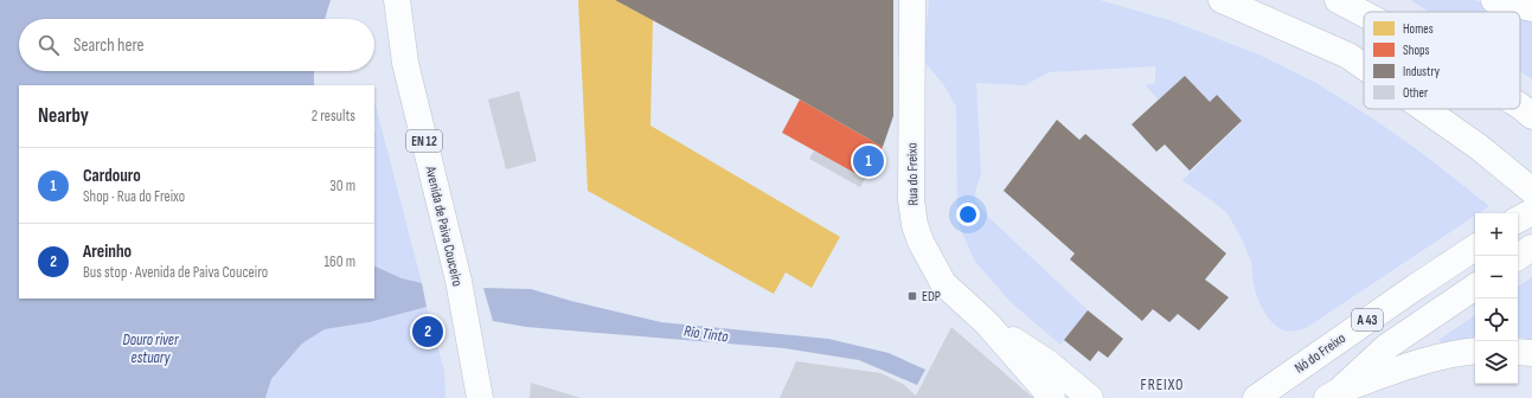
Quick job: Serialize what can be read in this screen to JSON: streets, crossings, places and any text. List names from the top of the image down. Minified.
{"streets":{"main road":["EN 12","Rua do Freixo","Avenida de Paiva Couceiro","A 43","Nó do Freixo"]},"districts":["FREIXO"],"water":["Rio Tinto","Douro river estuary"],"places":{"transit":["EDP"]},"legend":["Homes","Shops","Industry","Other"],"page":{"search":"Search here","heading":["Nearby","2 results"],"pins":["1","2"],"list":[{"mark":"1","name":"Cardouro","note":"Shop · Rua do Freixo","value":"30 m"},{"mark":"2","name":"Areinho","note":"Bus stop · Avenida de Paiva Couceiro","value":"160 m"}],"map_buttons":["+","−"]}}
